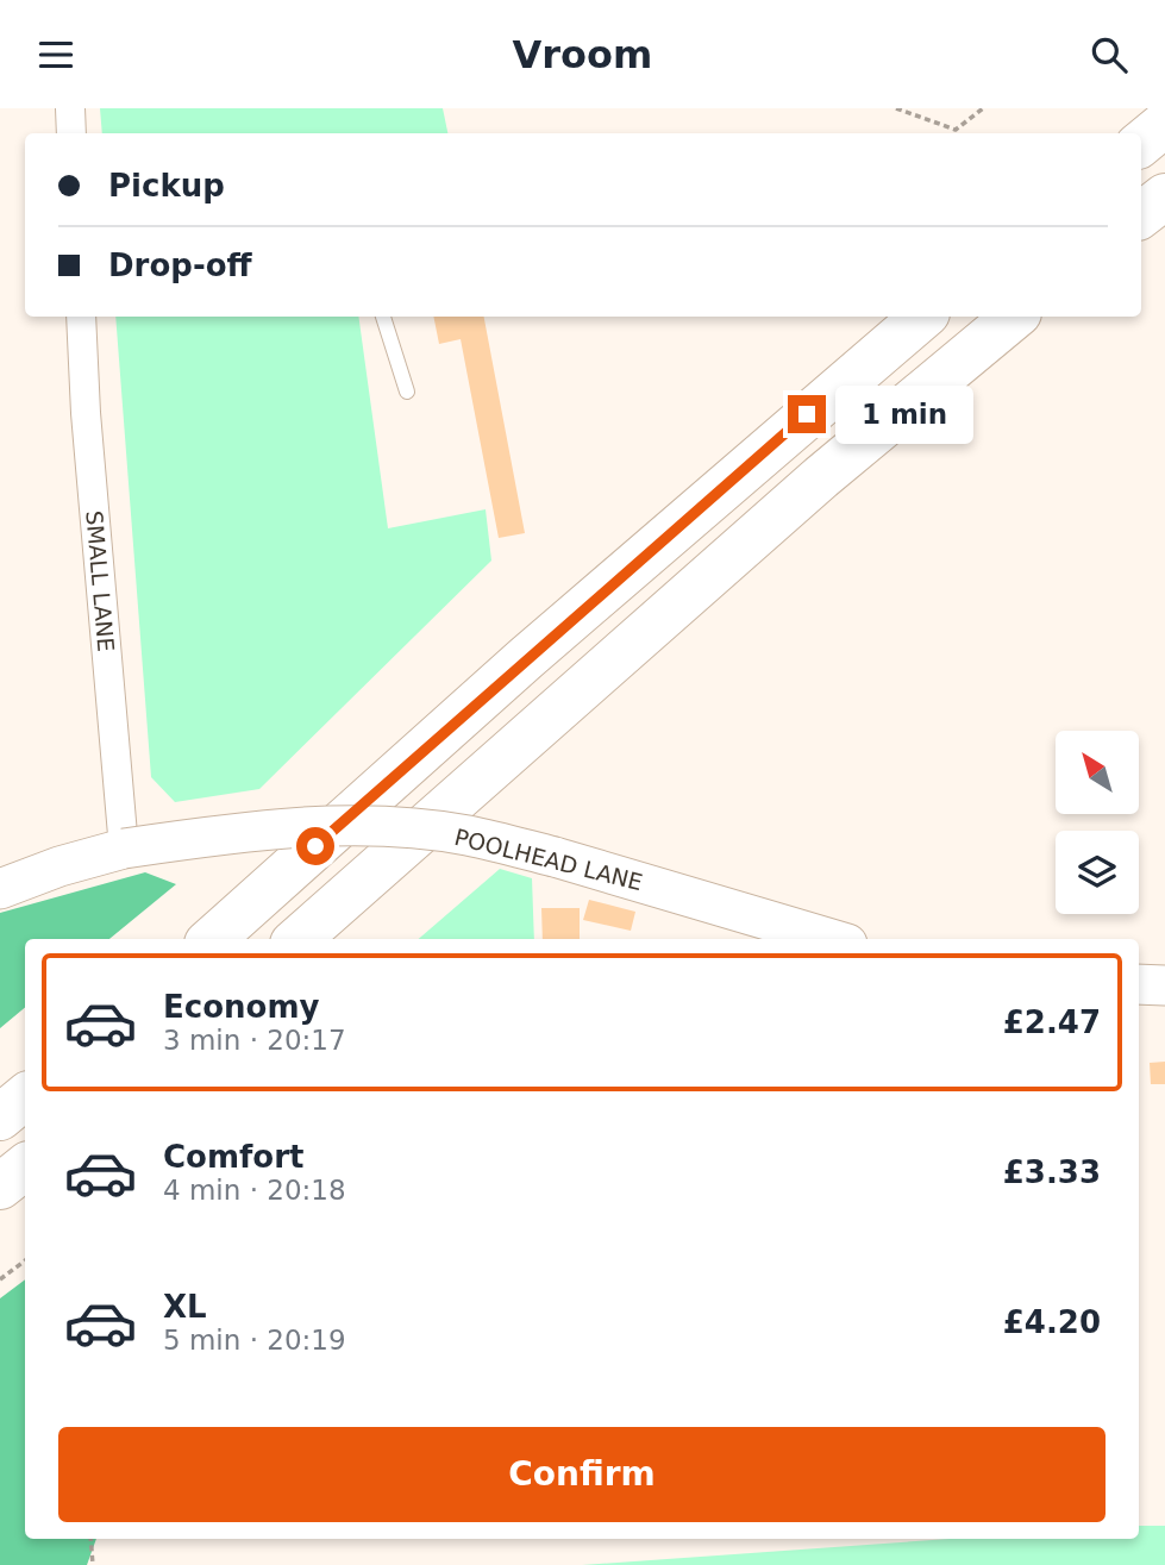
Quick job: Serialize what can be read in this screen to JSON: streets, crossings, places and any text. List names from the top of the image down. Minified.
{"streets":{"street":["SMALL LANE","POOLHEAD LANE"]},"crossings":[["SMALL LANE","POOLHEAD LANE"]],"north":"top left","page":{"header":"Vroom","banner":["Pickup","Drop-off"],"bubble":"1 min","list":[{"name":"Economy","note":"3 min · 20:17","value":"£2.47"},{"name":"Comfort","note":"4 min · 20:18","value":"£3.33"},{"name":"XL","note":"5 min · 20:19","value":"£4.20"}],"buttons":"Confirm"}}
